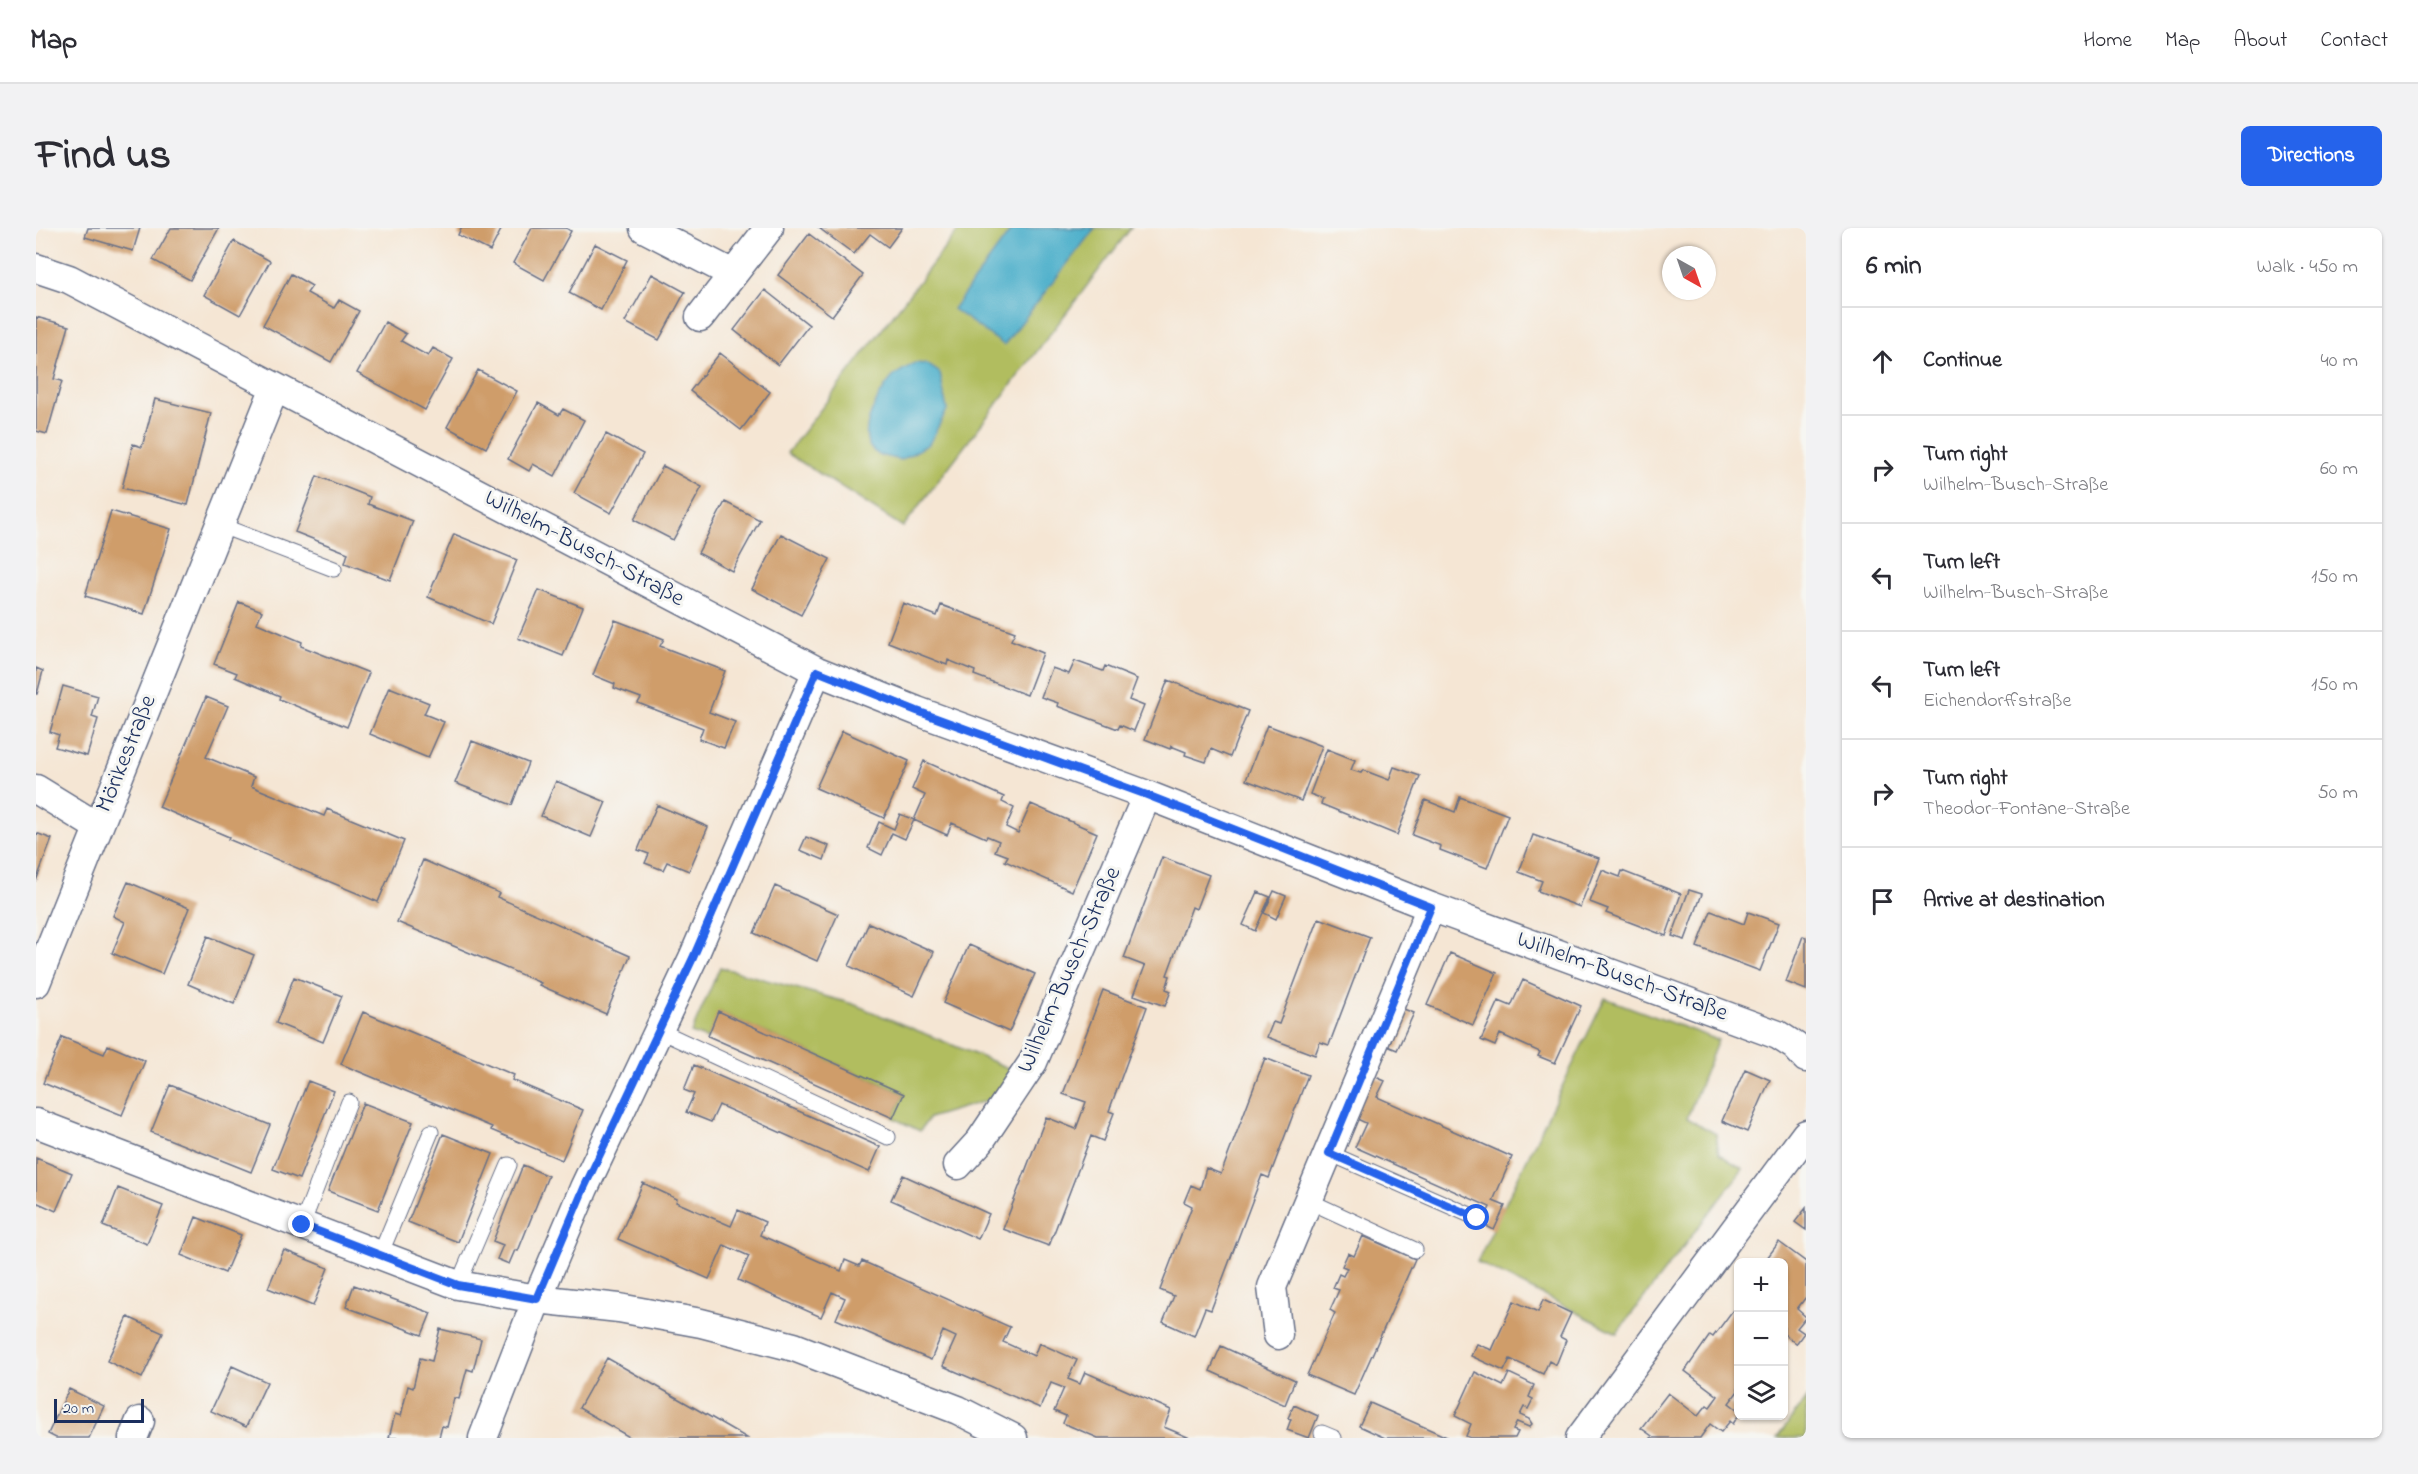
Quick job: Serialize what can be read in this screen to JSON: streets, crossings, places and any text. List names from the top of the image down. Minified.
{"streets":{"street":["Wilhelm-Busch-Straße","Mörikestraße"]},"crossings":[["Wilhelm-Busch-Straße","Mörikestraße"]],"scale_bar":"20 m","north":"bottom right","page":{"header":"Map","nav":["Home","Map","About","Contact"],"title":"Find us","buttons":"Directions","heading":["6 min","Walk · 450 m"],"list":[["Continue","40 m"],["Turn right","Wilhelm-Busch-Straße","60 m"],["Turn left","Wilhelm-Busch-Straße","150 m"],["Turn left","Eichendorffstraße","150 m"],["Turn right","Theodor-Fontane-Straße","50 m"],"Arrive at destination"],"map_buttons":["+","−"],"scale":"20 m"}}
